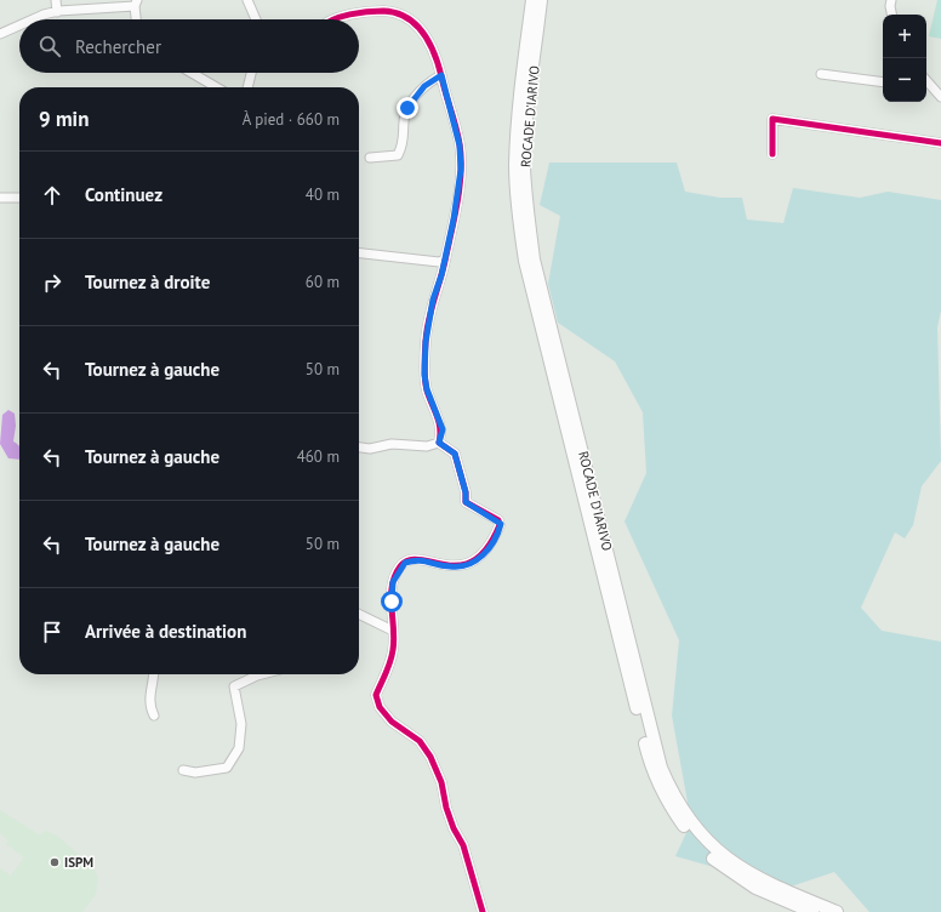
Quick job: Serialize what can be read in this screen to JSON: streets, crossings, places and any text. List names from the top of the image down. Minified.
{"streets":{"main road":["ROCADE D'IARIVO"]},"places":["ISPM"],"page":{"map_buttons":["+","−"],"search":"Rechercher","heading":["9 min","À pied · 660 m"],"list":[["Continuez","40 m"],["Tournez à droite","60 m"],["Tournez à gauche","50 m"],["Tournez à gauche","460 m"],["Tournez à gauche","50 m"],"Arrivée à destination"]}}
